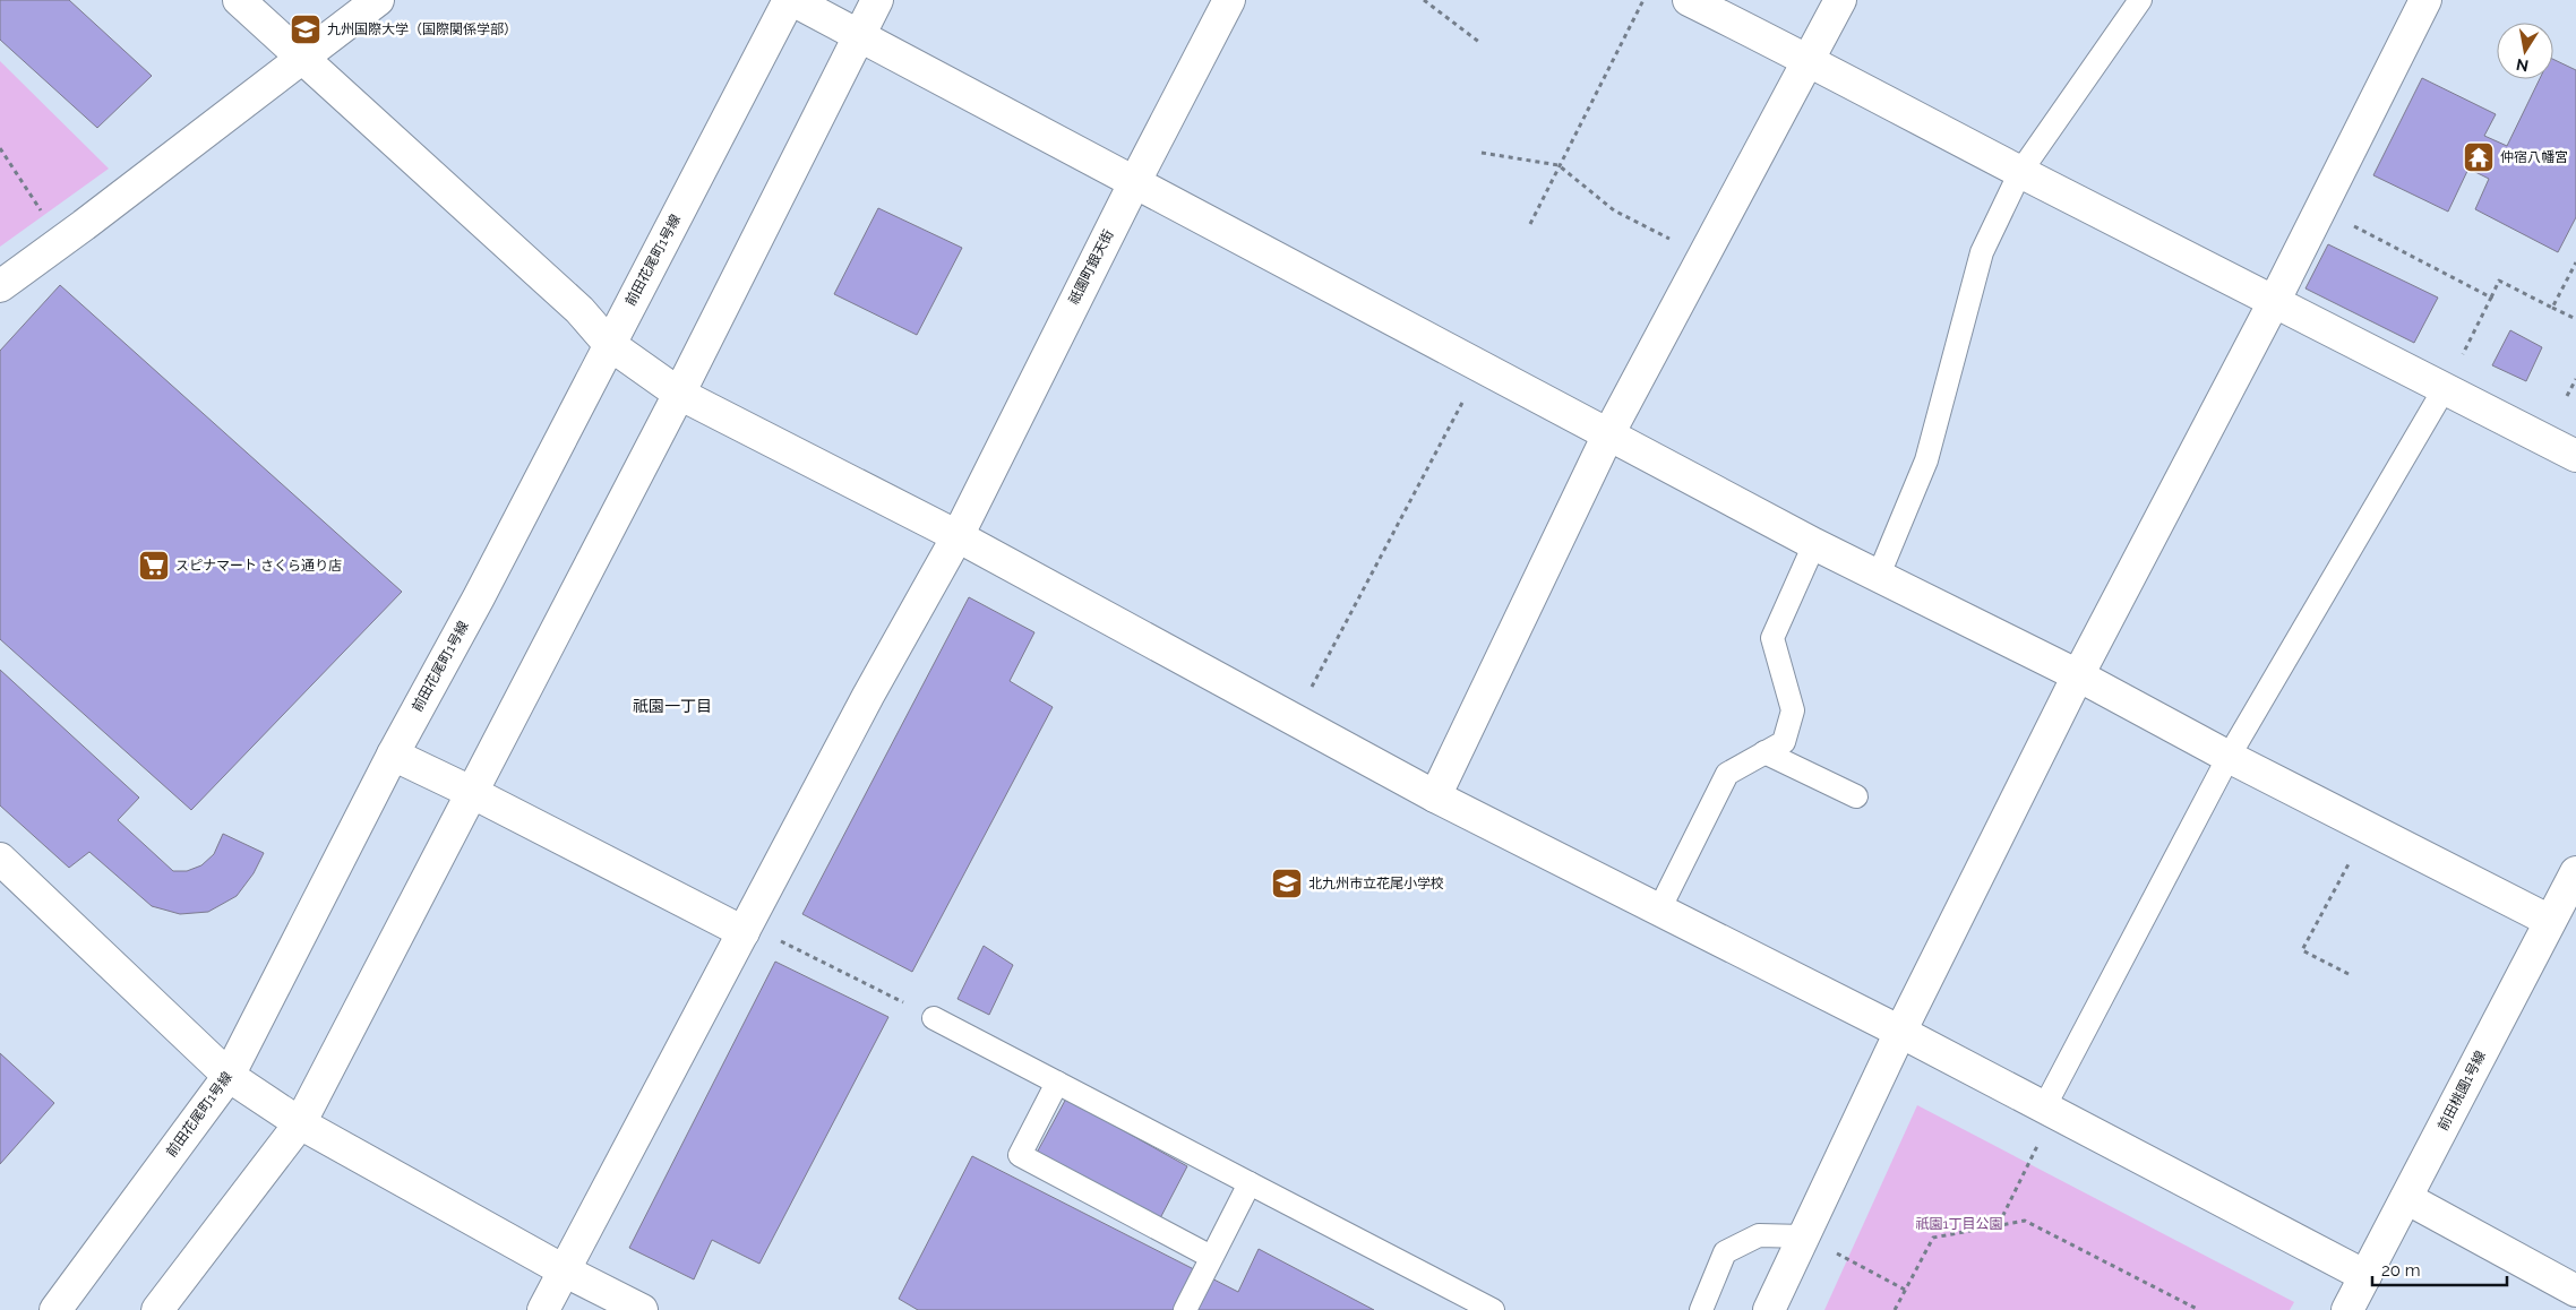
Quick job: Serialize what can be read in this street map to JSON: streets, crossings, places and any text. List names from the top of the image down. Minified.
{"streets":{"street":["前田花尾町1号線","祇園町銀天街","前田桃園1号線"]},"districts":["祇園一丁目"],"parks":["祇園1丁目公園"],"places":{"school or university":["九州国際大学（国際関係学部）","北九州市立花尾小学校"],"temple":["仲宿八幡宮"],"supermarket":["スピナマート さくら通り店"]},"scale_bar":"20 m","north":"bottom"}
